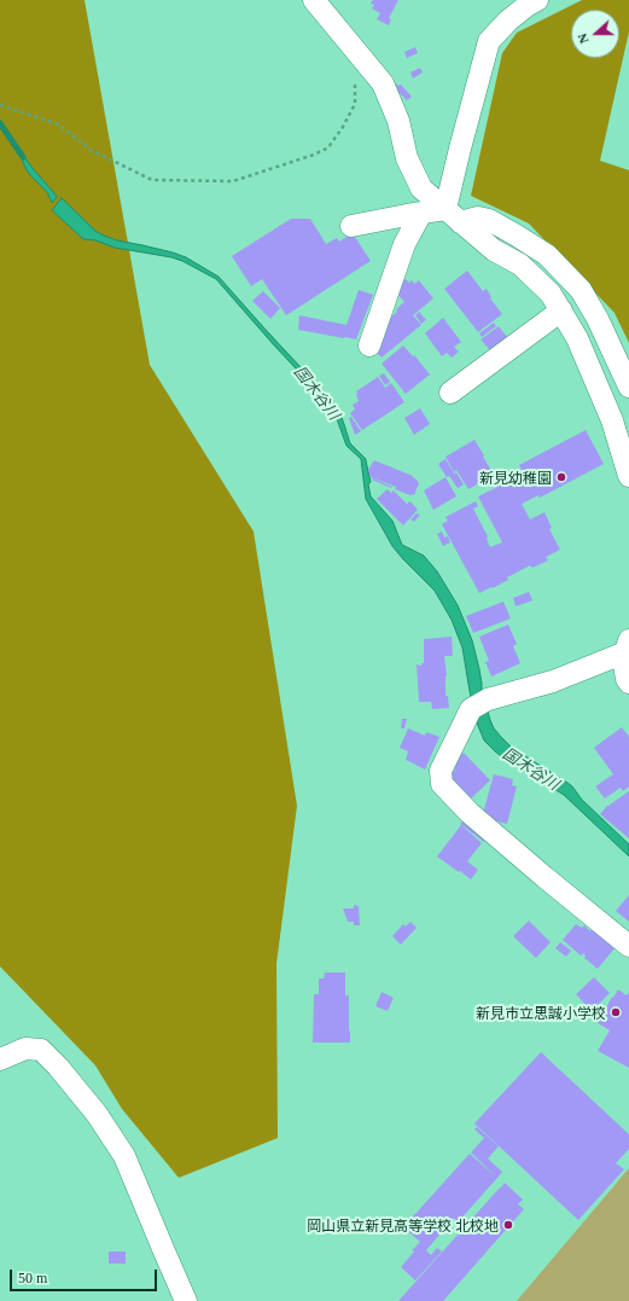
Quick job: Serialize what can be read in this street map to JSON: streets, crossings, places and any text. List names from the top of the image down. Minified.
{"water":["国木谷川"],"places":["新見幼稚園","新見市立思誠小学校","岡山県立新見高等学校 北校地"],"scale_bar":"50 m","north":"left"}
